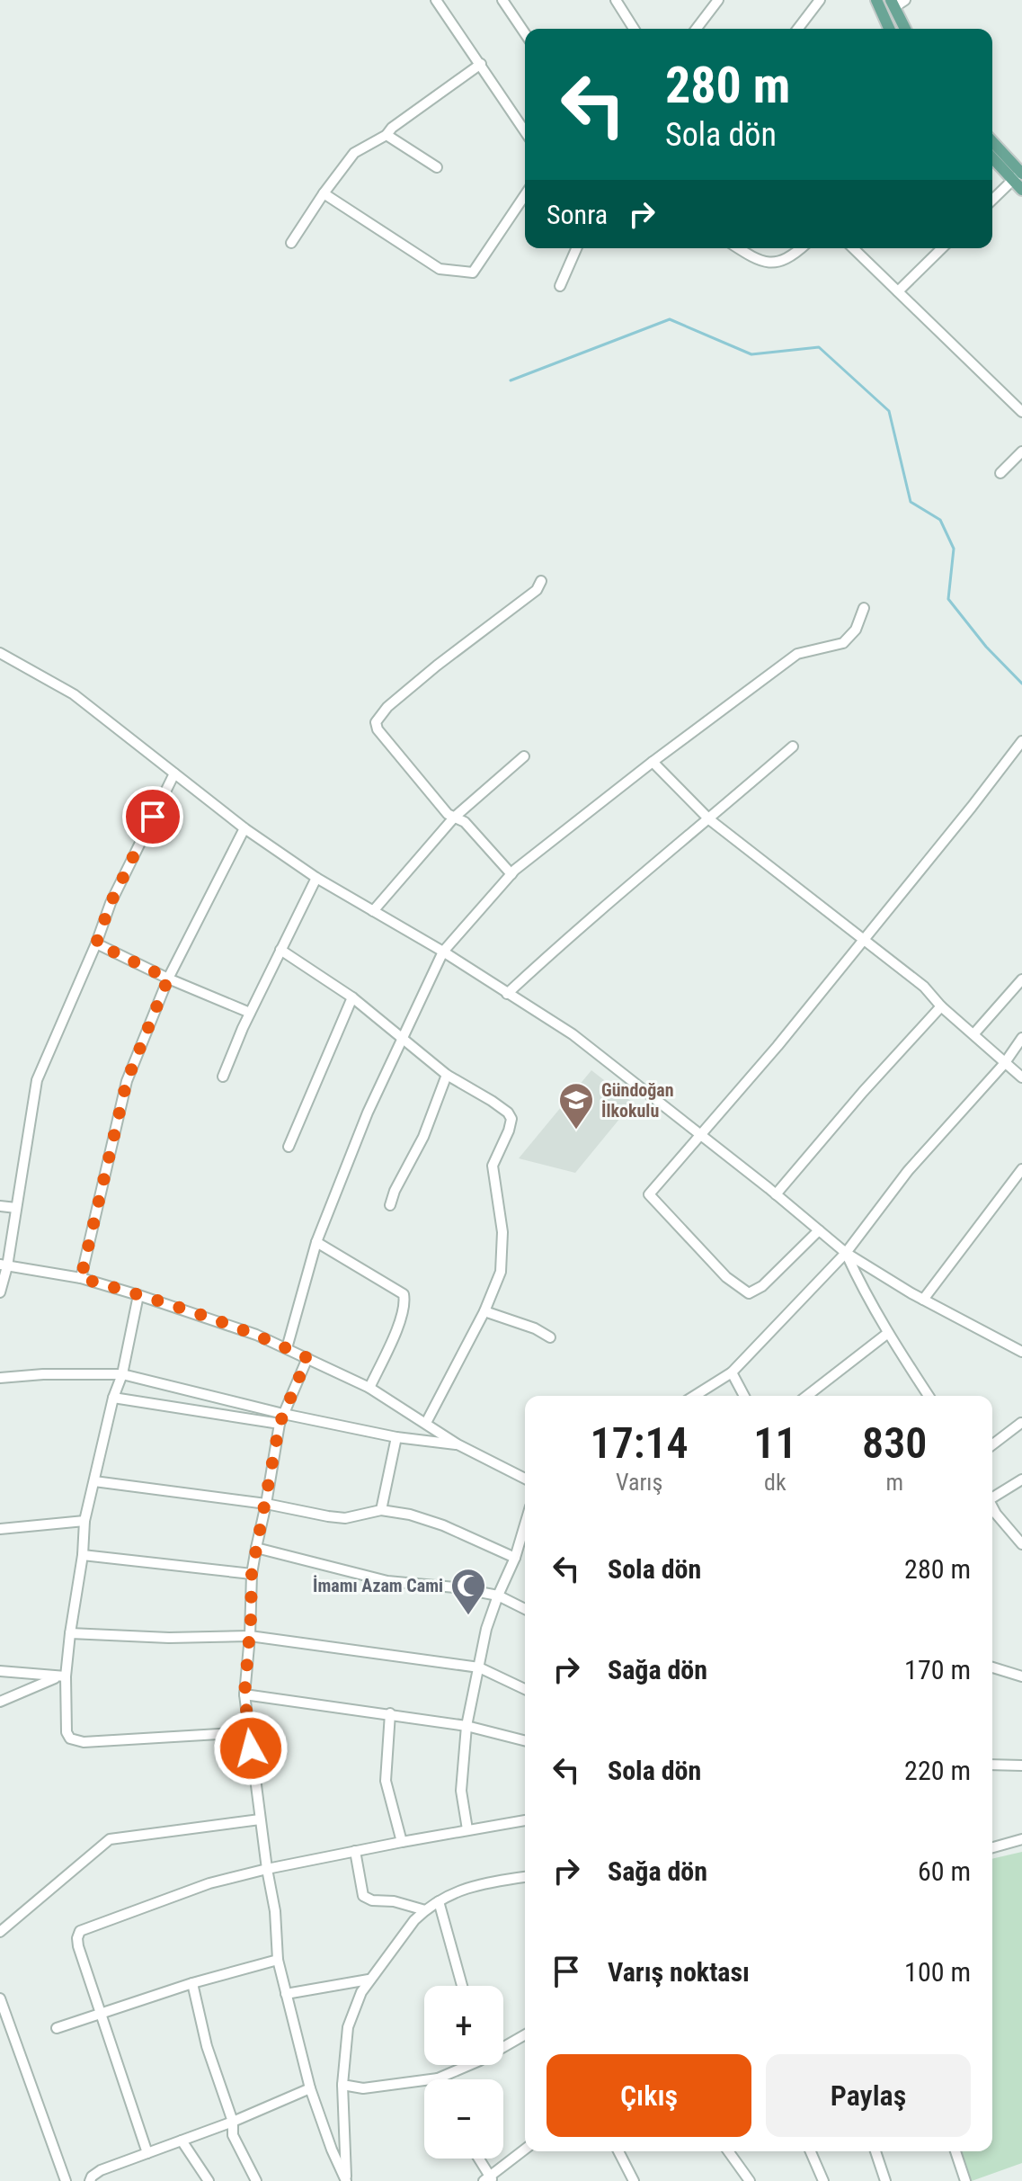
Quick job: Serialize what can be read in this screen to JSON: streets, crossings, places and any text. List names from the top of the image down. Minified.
{"places":{"school or university":["Gündoğan İlkokulu"],"mosque":["İmamı Azam Cami"]},"page":{"turn":["280 m","Sola dön"],"then":"Sonra","eta":["17:14","Varış","11","dk","830","m"],"list":[{"name":"Sola dön","value":"280 m"},{"name":"Sağa dön","value":"170 m"},{"name":"Sola dön","value":"220 m"},{"name":"Sağa dön","value":"60 m"},{"name":"Varış noktası","value":"100 m"}],"map_buttons":["+","−"],"buttons":["Çıkış","Paylaş"]}}
